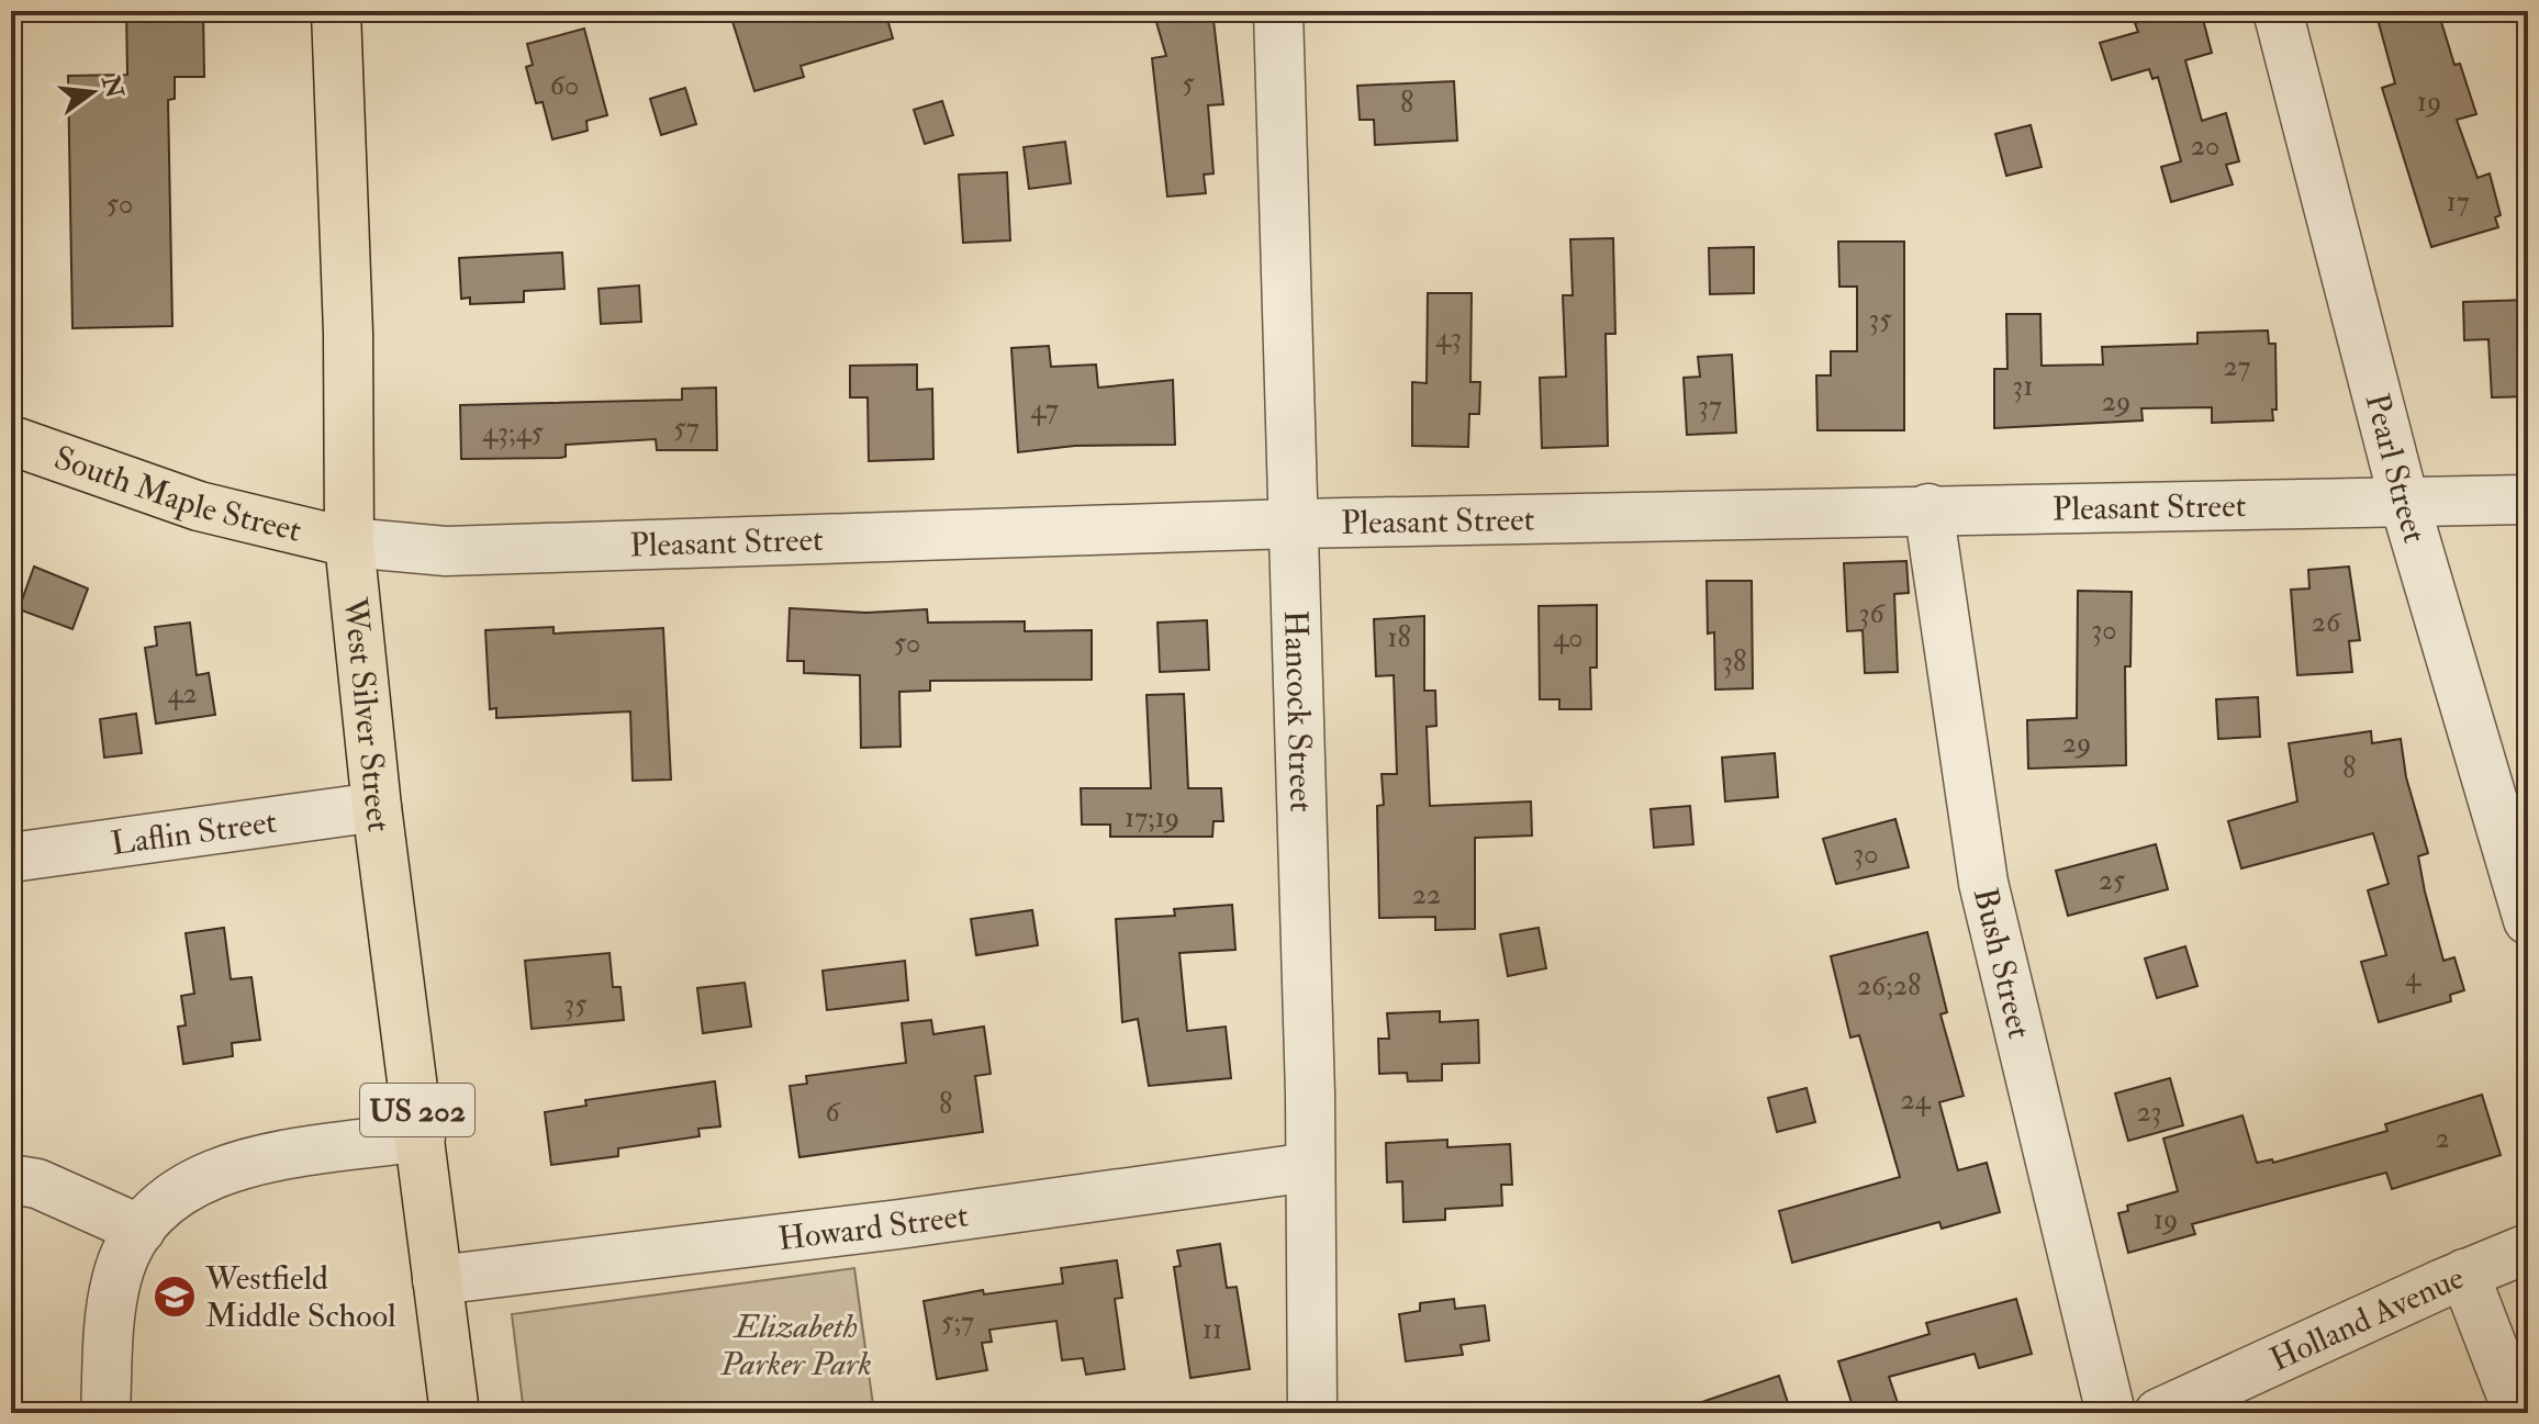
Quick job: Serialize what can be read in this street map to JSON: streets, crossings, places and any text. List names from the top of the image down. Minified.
{"streets":{"main road":["South Maple Street","West Silver Street","US 202"],"street":["Pearl Street","Pleasant Street","Hancock Street","Laflin Street","Bush Street","Howard Street","Holland Avenue"]},"crossings":[["Pearl Street","Pleasant Street"],["South Maple Street","Pleasant Street"],["South Maple Street","West Silver Street"],["Pleasant Street","Hancock Street"],["Pleasant Street","West Silver Street"],["Pleasant Street","Bush Street"],["Hancock Street","Howard Street"],["West Silver Street","Laflin Street"],["West Silver Street","Howard Street"]],"parks":["Elizabeth Parker Park"],"places":{"school or university":["Westfield Middle School"]},"house_numbers":["5","60","19","8","20","17","50","35","43","27","31","29","37","47","57","43;45","36","26","30","18","40","50","38","42","29","8","17;19","30","25","22","4","26;28","35","24","8","6","23","2","19","5;7","11"],"north":"right"}
